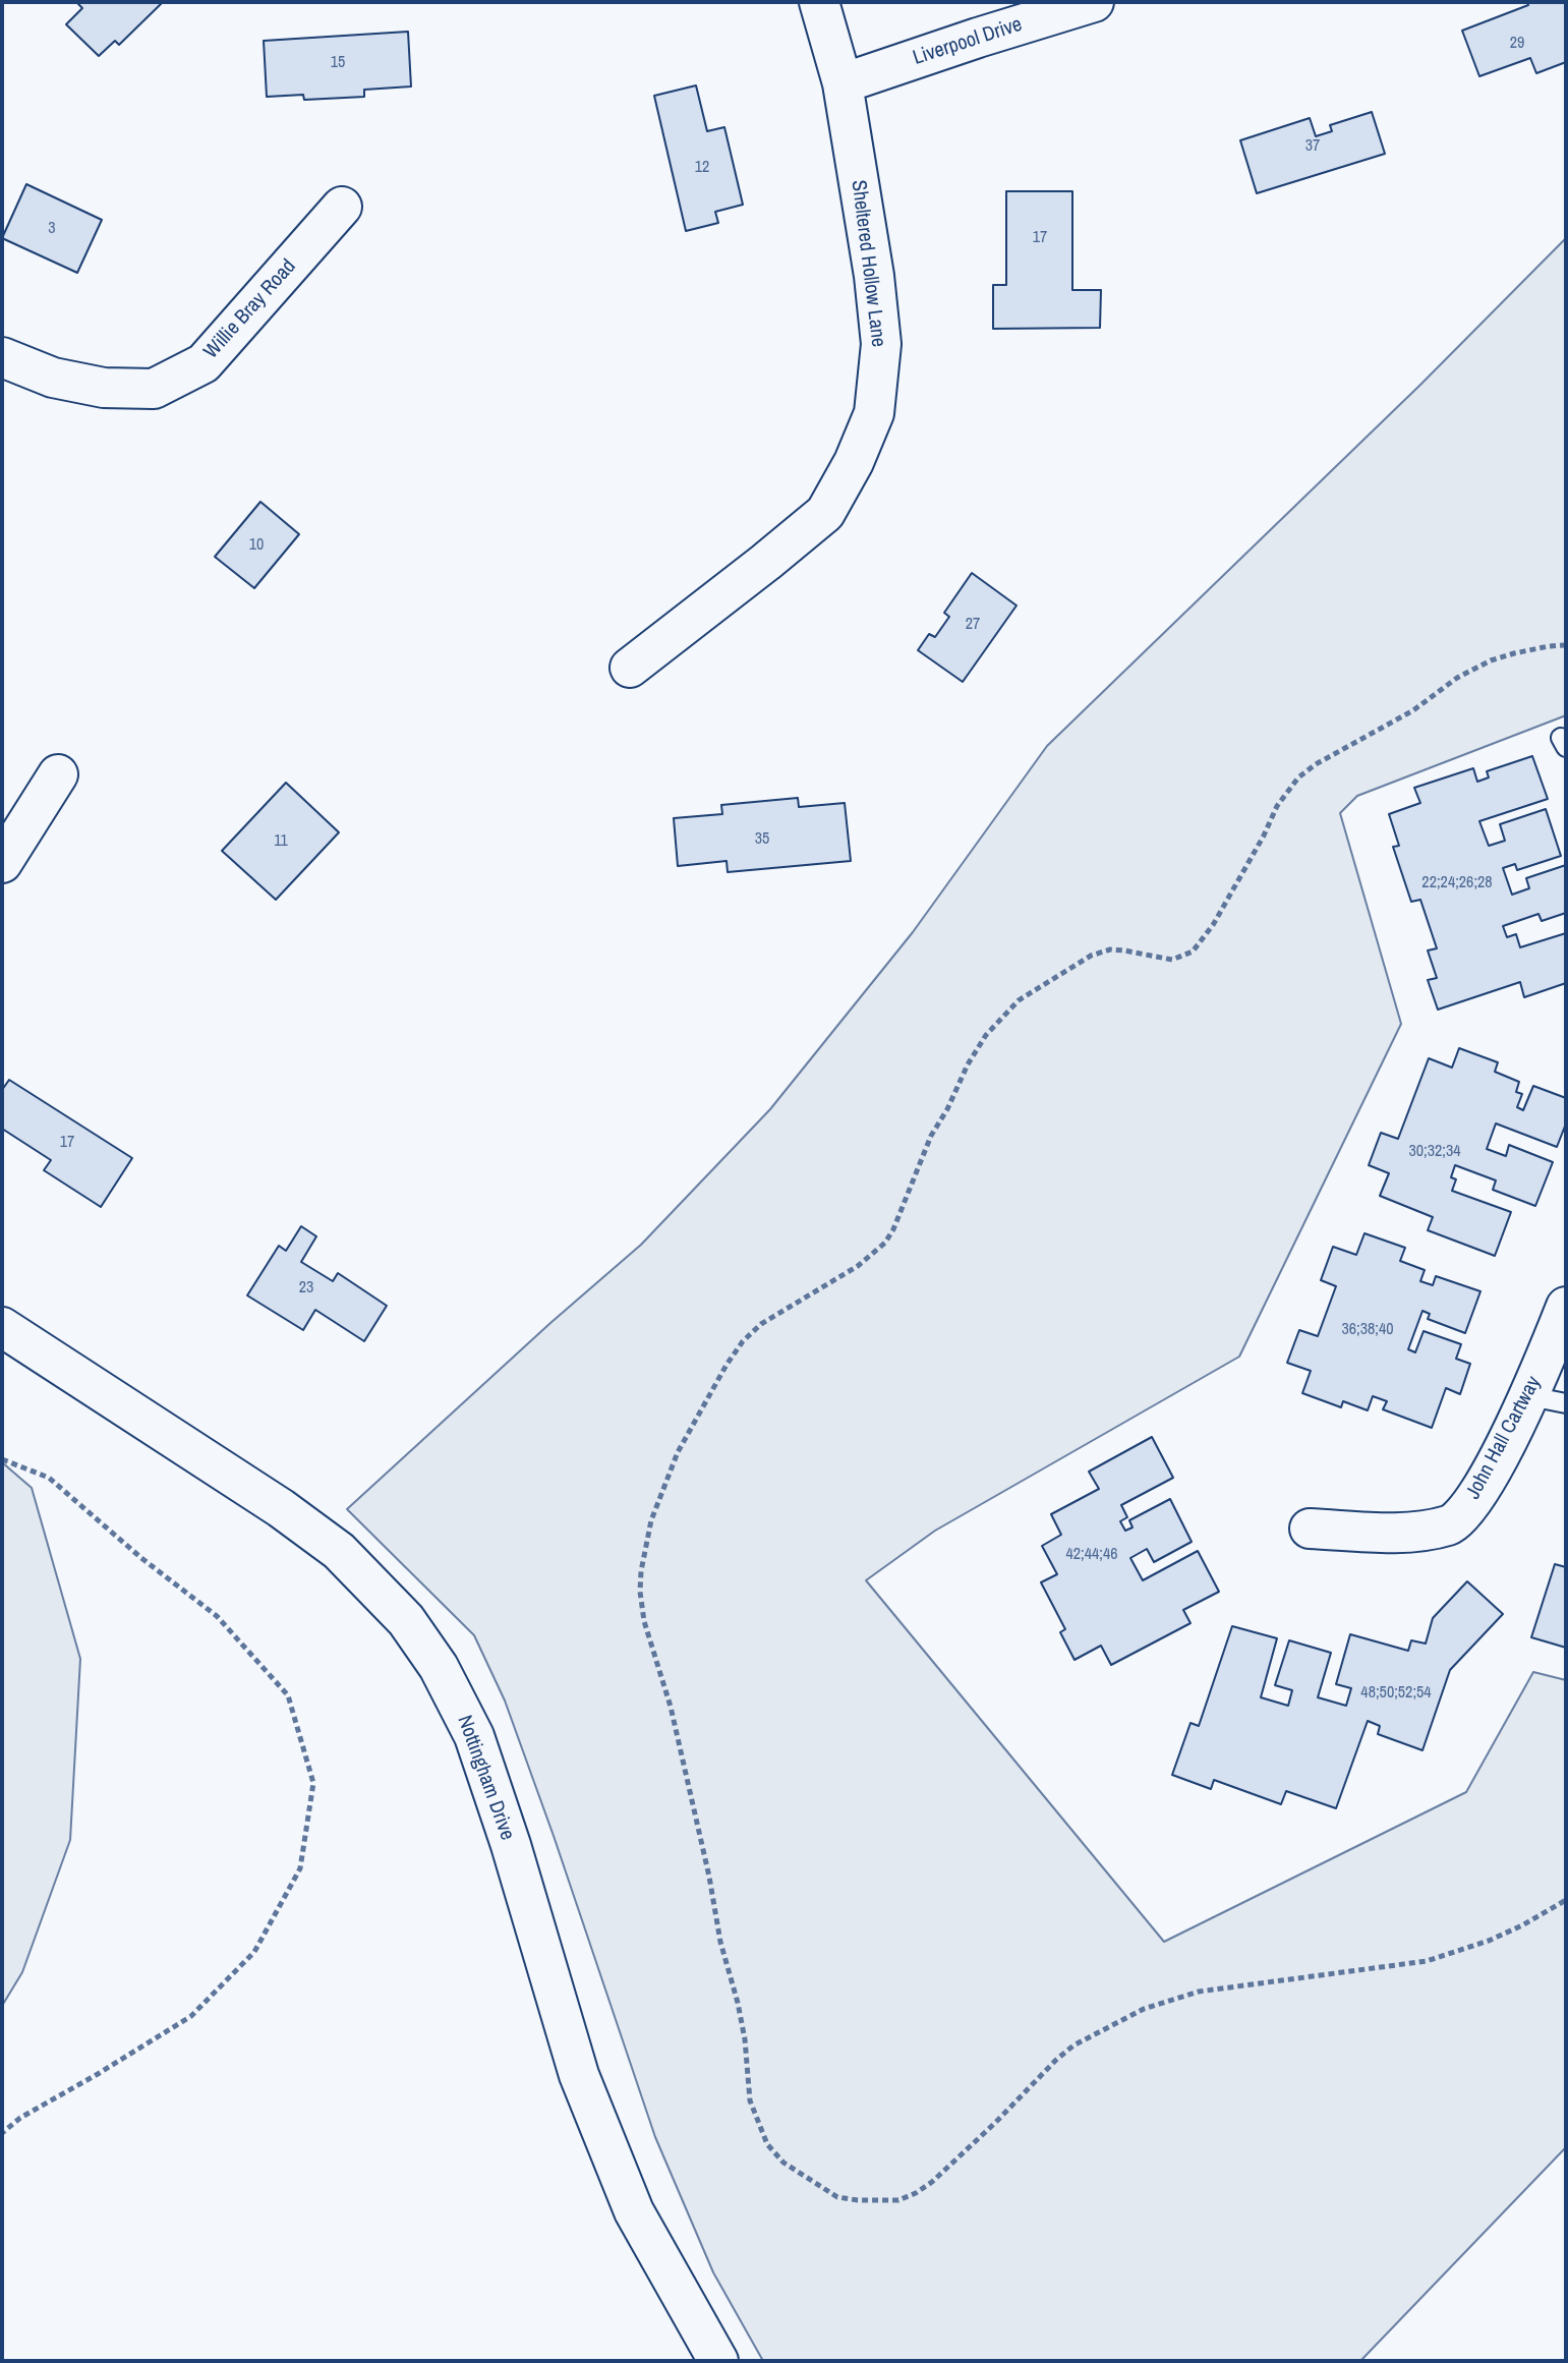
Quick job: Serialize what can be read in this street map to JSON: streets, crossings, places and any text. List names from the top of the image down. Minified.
{"streets":{"street":["Liverpool Drive","Sheltered Hollow Lane","Willie Bray Road","John Hall Cartway","Nottingham Drive"]},"crossings":[["Liverpool Drive","Sheltered Hollow Lane"]],"house_numbers":["29","15","37","12","3","17","10","27","35","11","22;24;26;28","17","30;32;34","23","36;38;40","42;44;46","48;50;52;54"]}
